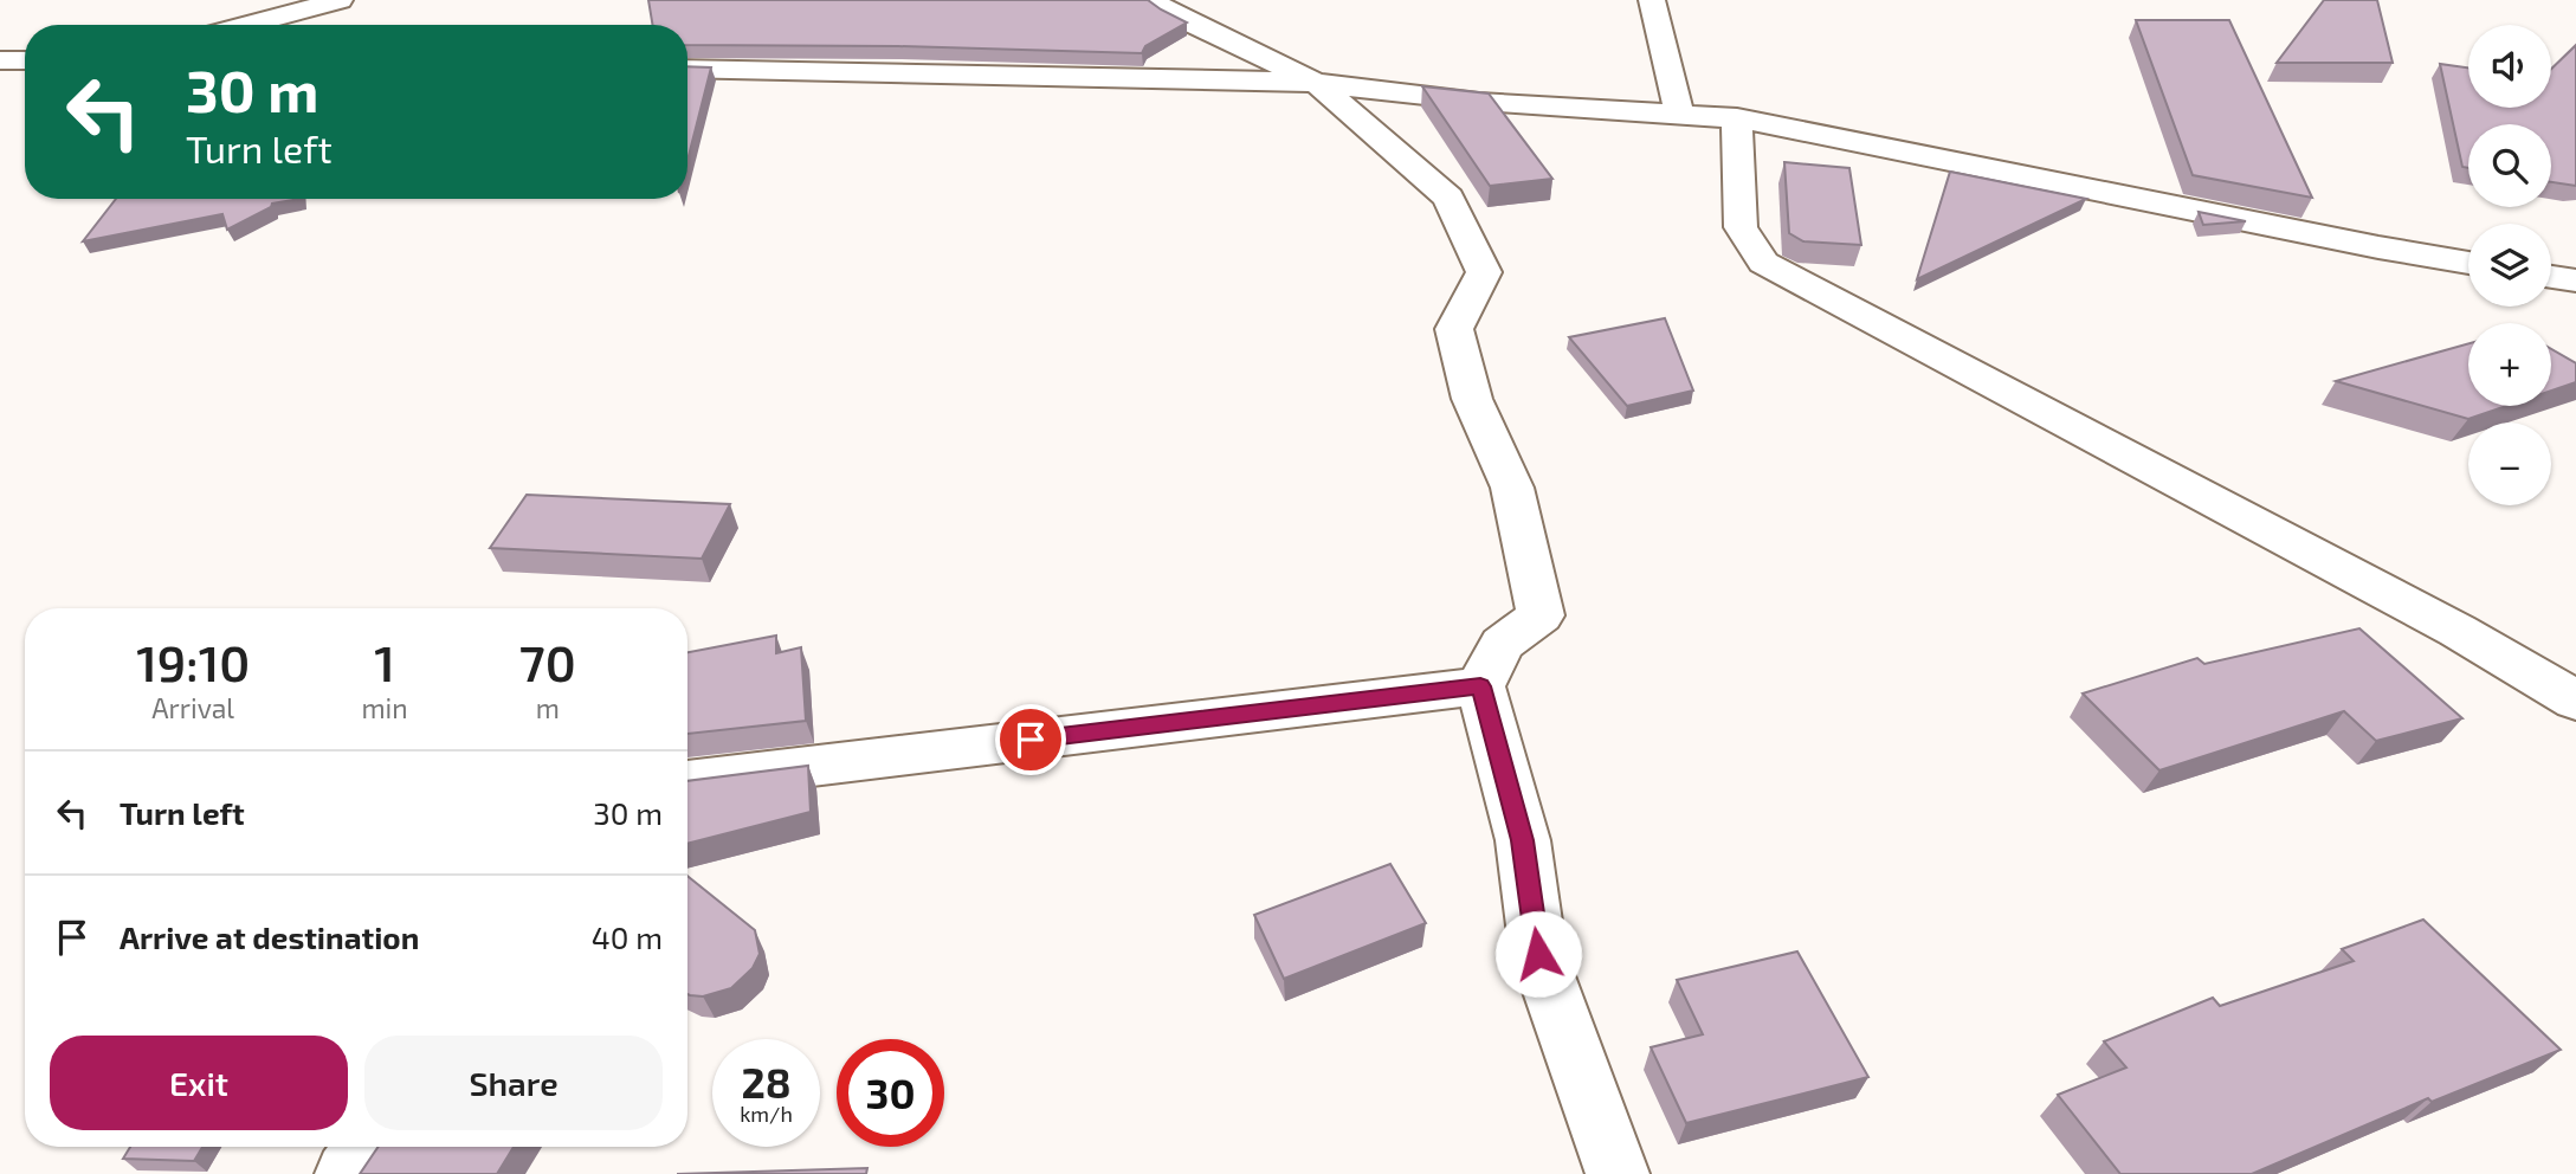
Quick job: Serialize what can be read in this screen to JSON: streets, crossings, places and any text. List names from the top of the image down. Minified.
{"page":{"map_buttons":["+","−"],"turn":["30 m","Turn left"],"eta":["19:10","Arrival","1","min","70","m"],"list":[{"name":"Turn left","value":"30 m"},{"name":"Arrive at destination","value":"40 m"}],"buttons":["Exit","Share"],"speed":"28 km/h","limit":"30"}}
